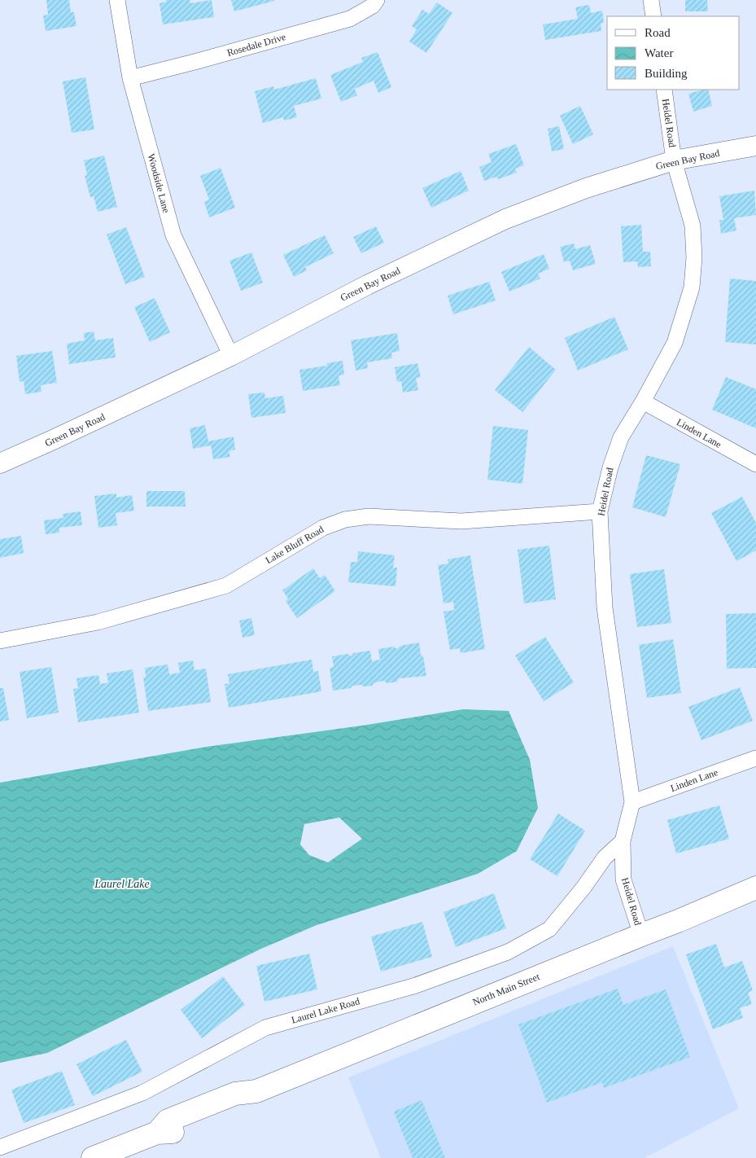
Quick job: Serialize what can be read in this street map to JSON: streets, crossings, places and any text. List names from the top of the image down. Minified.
{"streets":{"main road":["North Main Street"],"street":["Rosedale Drive","Heidel Road","Green Bay Road","Woodside Lane","Linden Lane","Lake Bluff Road","Laurel Lake Road"]},"crossings":[["Rosedale Drive","Woodside Lane"],["Heidel Road","Green Bay Road"],["Heidel Road","Linden Lane"],["Heidel Road","Lake Bluff Road"],["Heidel Road","North Main Street"],["Heidel Road","Laurel Lake Road"],["Green Bay Road","Woodside Lane"]],"water":["Laurel Lake"],"legend":["Road","Water","Building"]}
